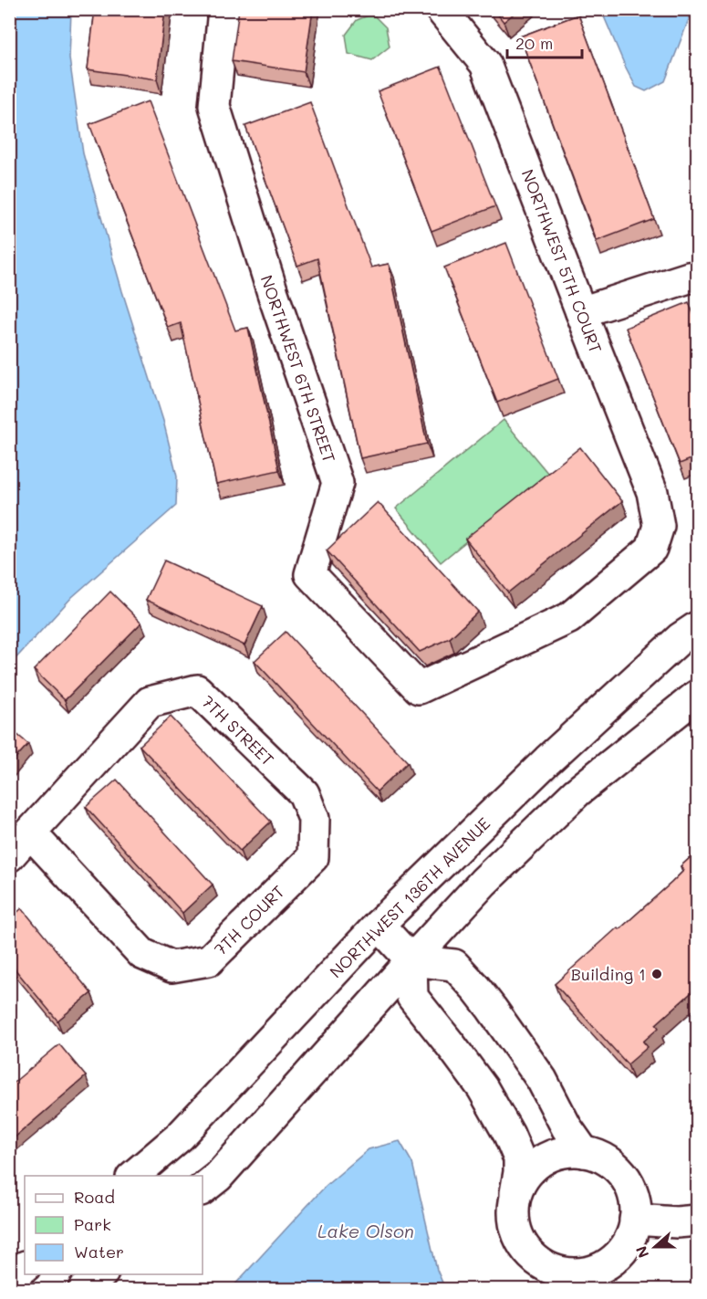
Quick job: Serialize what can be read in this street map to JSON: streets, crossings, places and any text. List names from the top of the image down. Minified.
{"streets":{"street":["NORTHWEST 5TH COURT","NORTHWEST 6TH STREET","7TH STREET","NORTHWEST 136TH AVENUE","7TH COURT"]},"crossings":[["NORTHWEST 5TH COURT","NORTHWEST 6TH STREET"],["7TH STREET","7TH COURT"]],"water":["Lake Olson"],"places":["Building 1"],"legend":["Road","Park","Water"],"scale_bar":"20 m","north":"left"}
